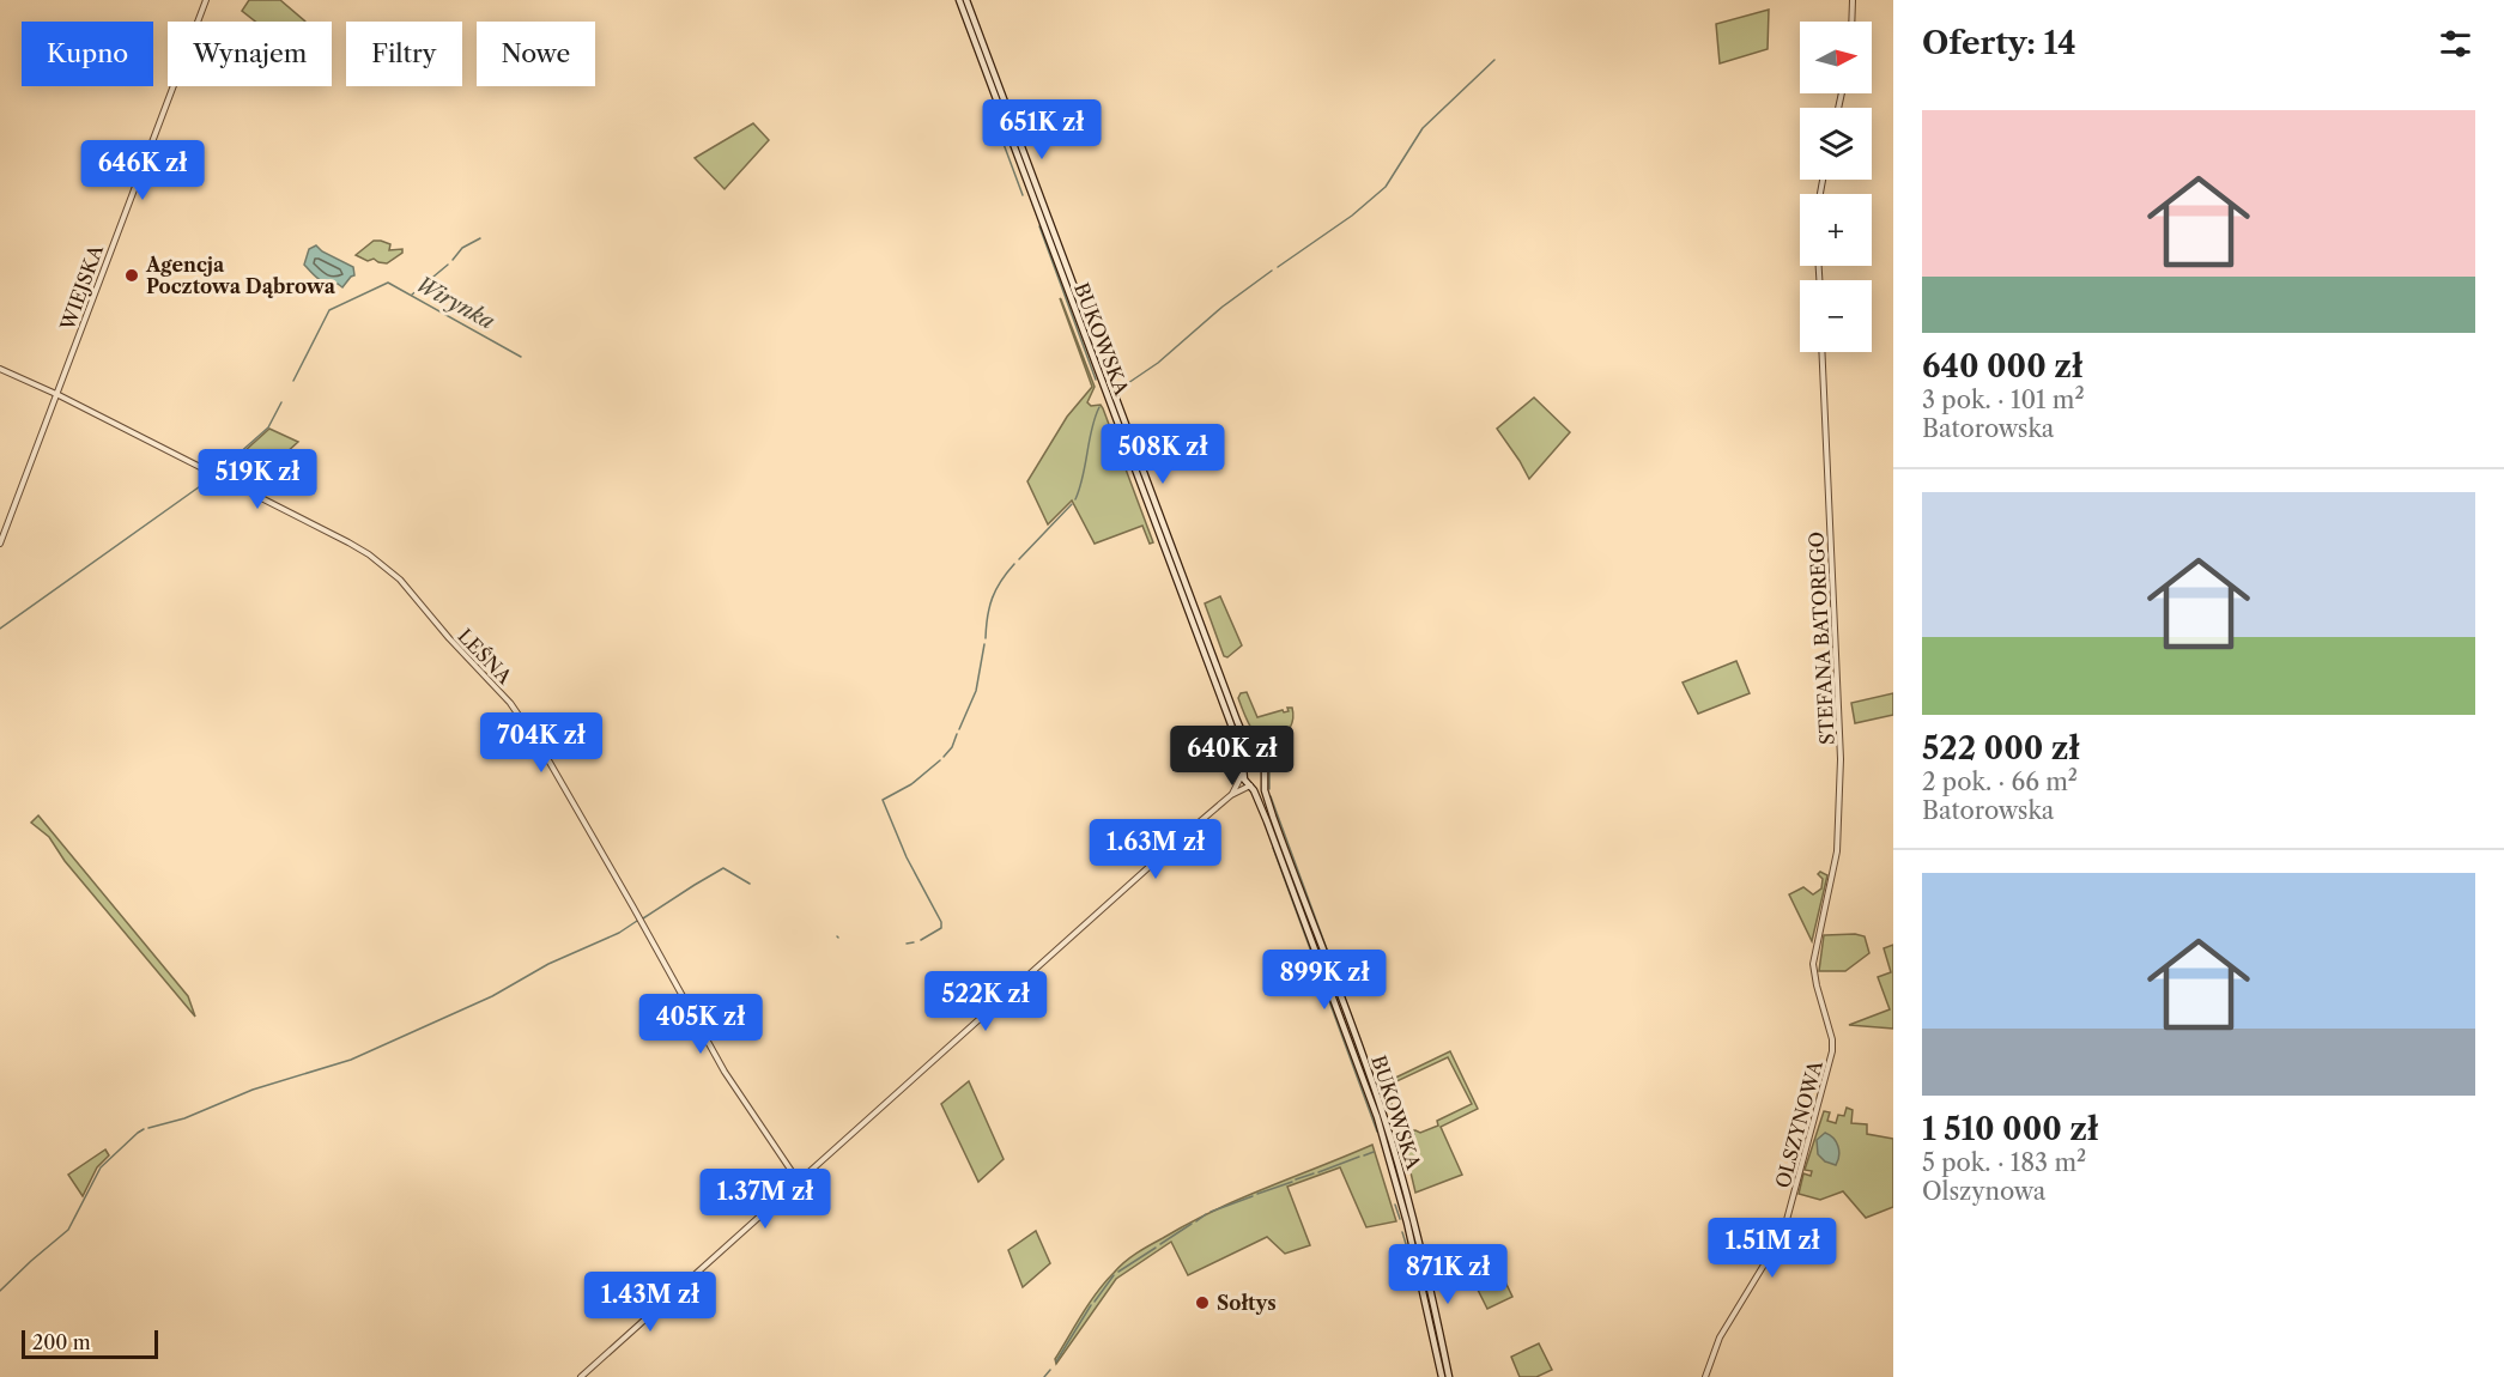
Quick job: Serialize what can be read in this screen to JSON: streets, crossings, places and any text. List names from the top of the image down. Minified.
{"streets":{"main road":["BUKOWSKA"],"street":["WIEJSKA","STEFANA BATOREGO","LEŚNA","OLSZYNOWA"]},"crossings":[["WIEJSKA","LEŚNA"],["STEFANA BATOREGO","OLSZYNOWA"]],"water":["Wirynka"],"places":["Agencja Pocztowa Dąbrowa","Sołtys"],"scale_bar":"200 m","north":"right","page":{"heading":"Oferty: 14","map_buttons":["+","−"],"chip":["Kupno","Wynajem","Filtry","Nowe"],"list":[{"name":"640 000 zł","note":"3 pok. · 101 m² · Batorowska"},{"name":"522 000 zł","note":"2 pok. · 66 m² · Batorowska"},{"name":"1 510 000 zł","note":"5 pok. · 183 m² · Olszynowa"}],"price":["651K zł","646K zł","508K zł","519K zł","704K zł","640K zł","1.63M zł","899K zł","522K zł","405K zł","1.37M zł","1.51M zł","871K zł","1.43M zł"],"scale":"200 m"}}
